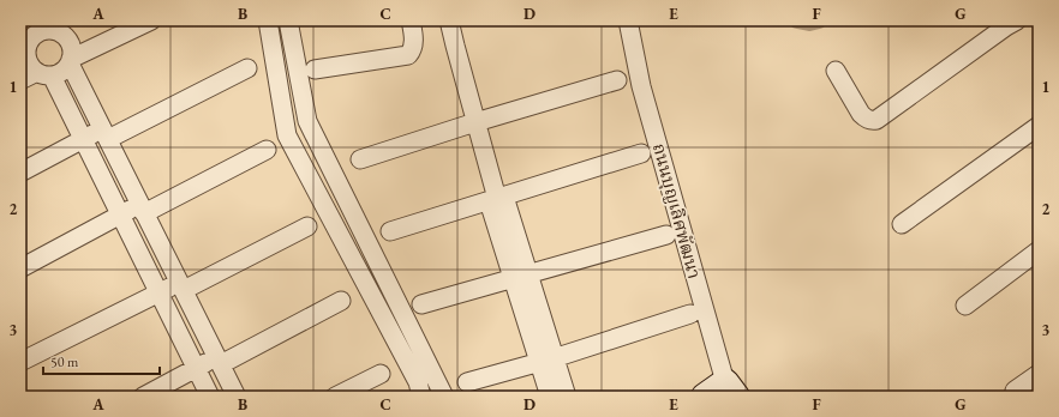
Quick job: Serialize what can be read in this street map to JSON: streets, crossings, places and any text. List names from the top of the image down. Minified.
{"streets":{"street":["ถนนบุญเลิศพัฒนา"]},"scale_bar":"50 m","grid":{"columns":["A","B","C","D","E","F","G"],"rows":["1","2","3"]}}
